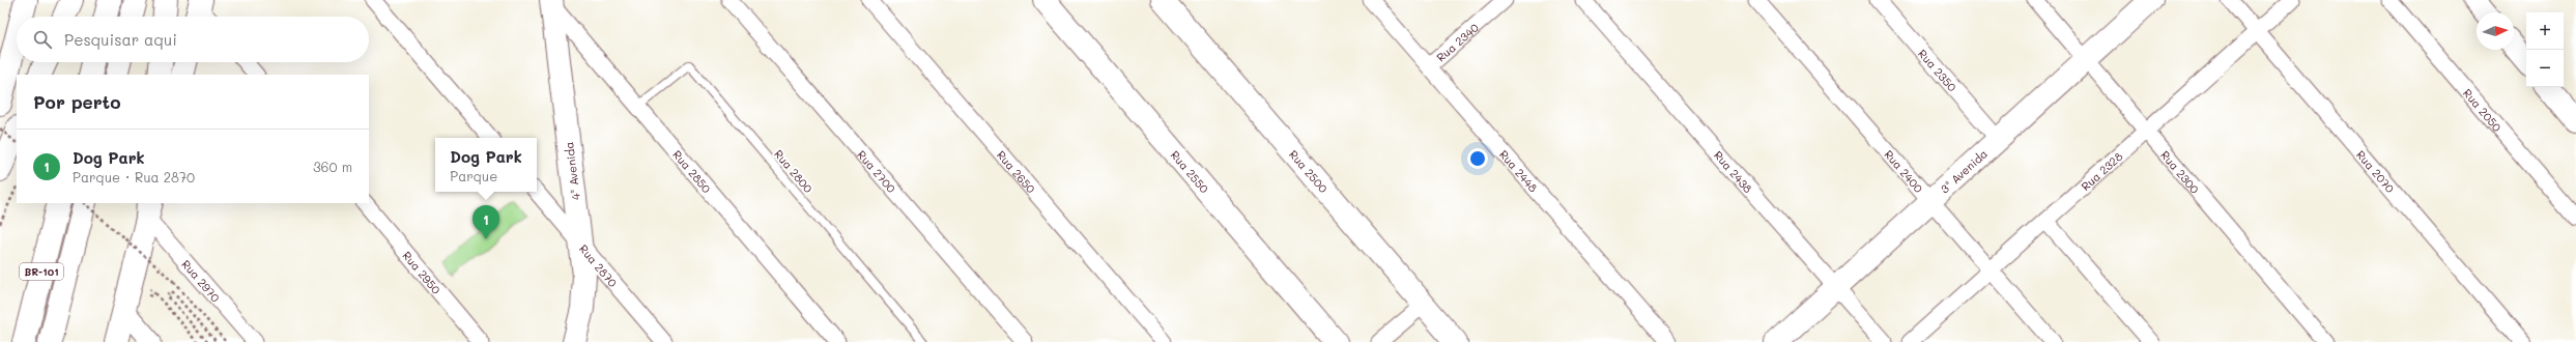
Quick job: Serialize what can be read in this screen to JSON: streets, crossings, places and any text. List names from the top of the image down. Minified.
{"streets":{"main road":["4ª Avenida","Rua 2550","Rua 2500","3ª Avenida","BR-101"],"street":["Rua 2340","Rua 2350","Rua 2050","Rua 2850","Rua 2700","Rua 2650","Rua 2448","Rua 2438","Rua 2400","Rua 2328","Rua 2300","Rua 2070","Rua 2870","Rua 2950","Rua 2970"],"lane":["Rua 2800"]},"crossings":[["Rua 2340","Rua 2448"],["Rua 2350","3ª Avenida"],["4ª Avenida","Rua 2850"],["4ª Avenida","Rua 2870"],["Rua 2850","Rua 2800"],["Rua 2438","3ª Avenida"],["Rua 2400","3ª Avenida"],["Rua 2400","Rua 2328"],["3ª Avenida","Rua 2300"],["Rua 2328","Rua 2300"],["Rua 2328","Rua 2070"]],"north":"right","page":{"map_buttons":["+","−"],"search":"Pesquisar aqui","heading":"Por perto","list":[{"mark":"1","name":"Dog Park","note":"Parque · Rua 2870","value":"360 m"}],"popup":["Dog Park","Parque"],"pins":"1"}}
